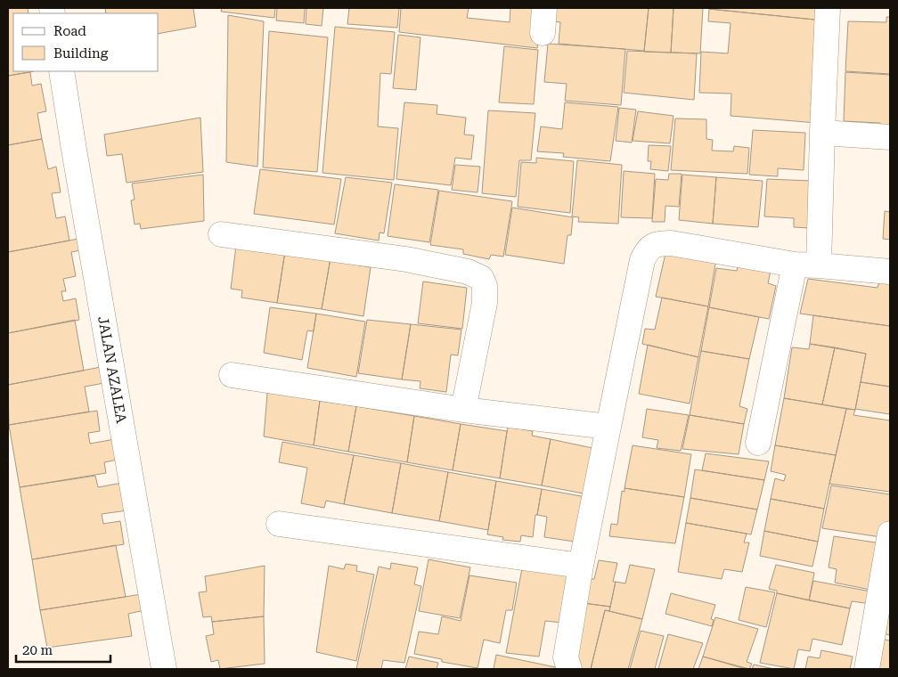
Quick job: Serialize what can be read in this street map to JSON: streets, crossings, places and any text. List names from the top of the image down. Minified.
{"streets":{"street":["JALAN AZALEA"]},"legend":["Road","Building"],"scale_bar":"20 m"}
